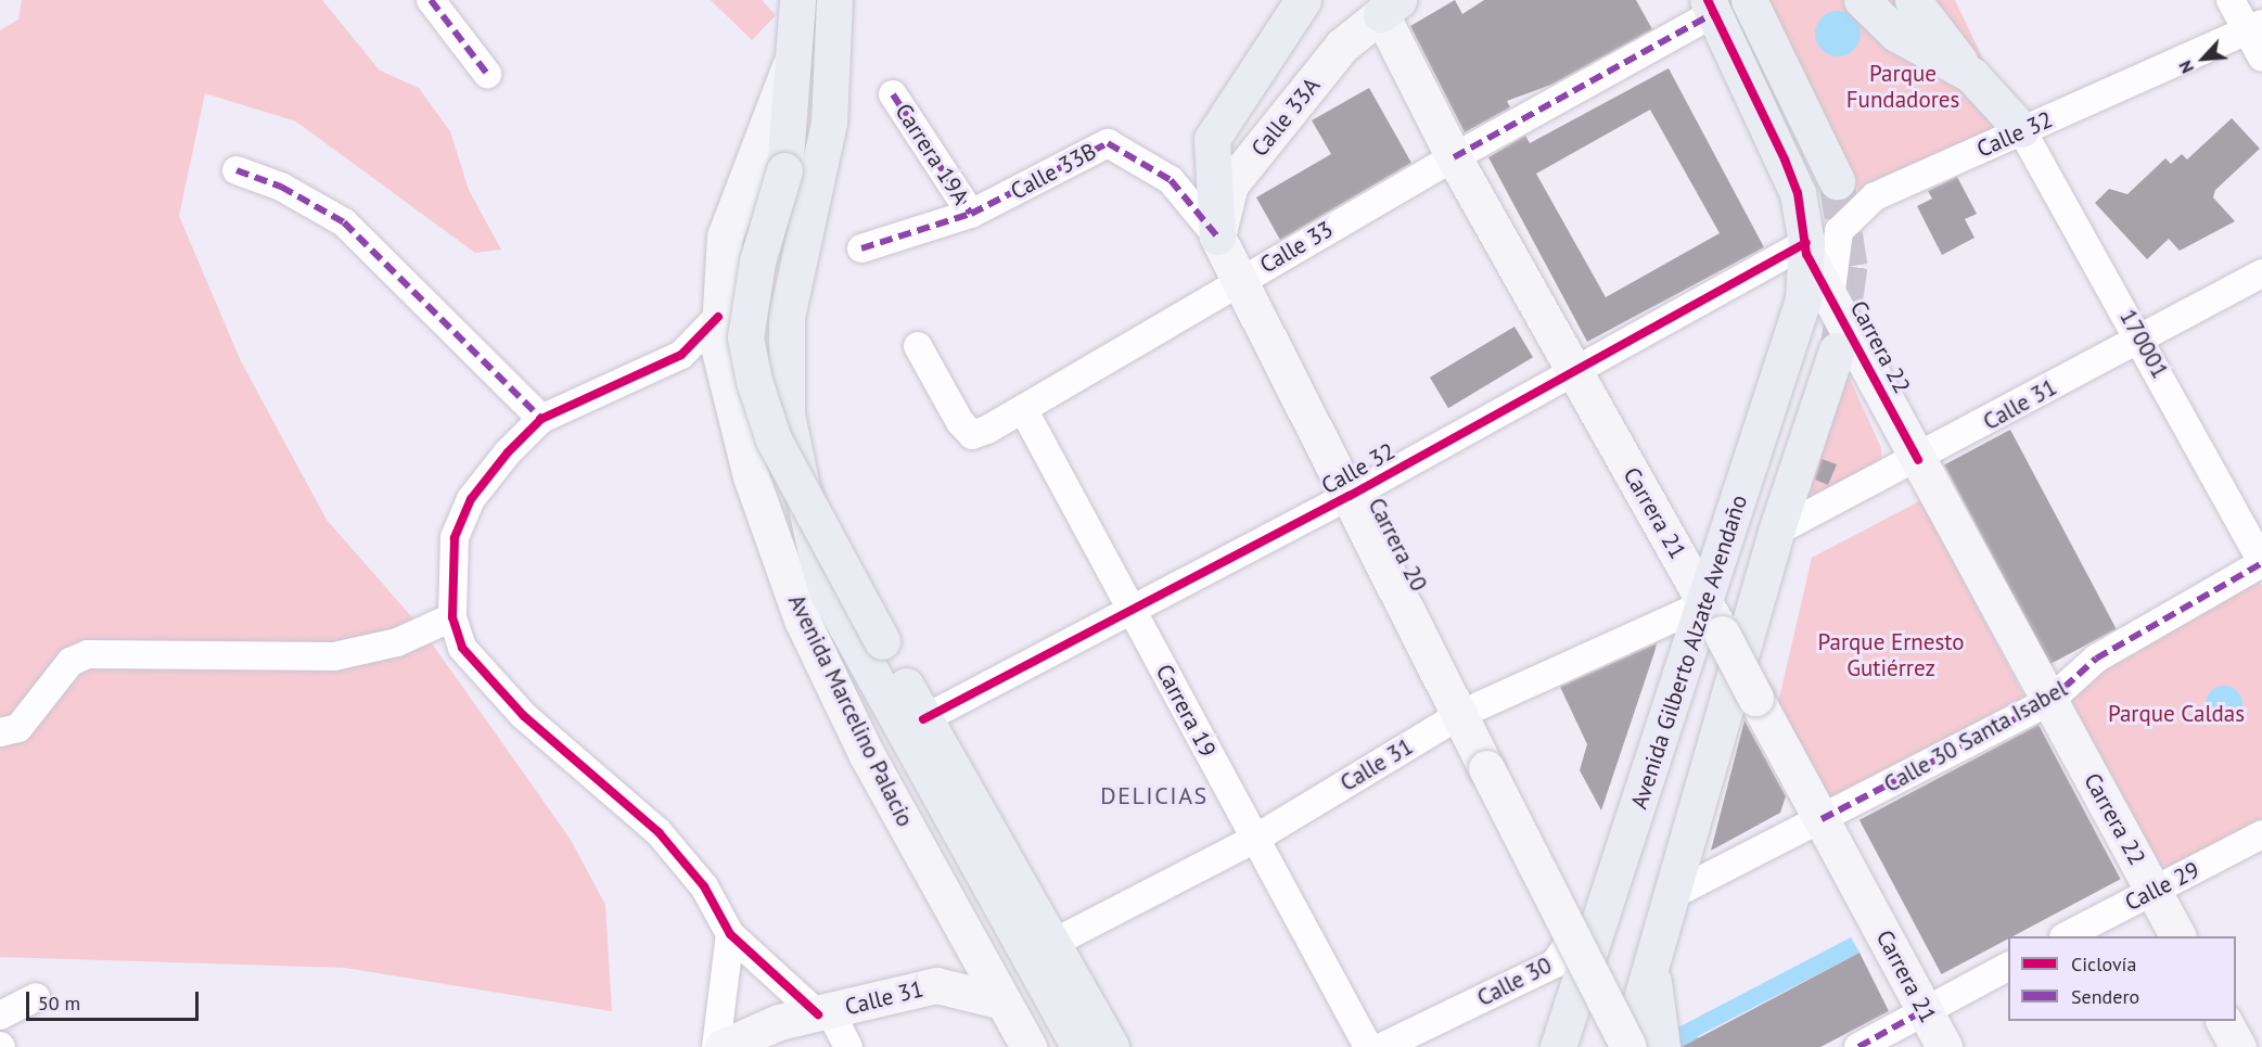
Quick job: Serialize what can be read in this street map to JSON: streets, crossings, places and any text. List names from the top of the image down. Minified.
{"streets":{"main road":["Calle 33A","Carrera 22","Calle 31","Carrera 21","Carrera 20","Avenida Gilberto Alzate Avendaño","Avenida Marcelino Palacio"],"street":["Calle 32","Carrera 19A","Calle 33B","Calle 33","170001","Carrera 19","Calle 30 Santa Isabel","Calle 29","Calle 30"]},"crossings":[["Calle 33A","Calle 33B"],["Calle 33A","Carrera 21"],["Calle 33A","Carrera 20"],["Calle 32","170001"],["Calle 32","Carrera 22"],["Calle 32","Carrera 21"],["Calle 32","Carrera 20"],["Calle 32","Avenida Gilberto Alzate Avendaño"],["Calle 32","Avenida Marcelino Palacio"],["Calle 32","Carrera 19"],["Carrera 19A","Calle 33B"],["Calle 33B","Carrera 20"],["Calle 33","Carrera 21"],["Calle 33","Carrera 20"],["Calle 33","Carrera 19"],["170001","Calle 31"],["170001","Calle 30 Santa Isabel"],["Carrera 22","Calle 31"],["Carrera 22","Avenida Gilberto Alzate Avendaño"],["Carrera 22","Calle 30 Santa Isabel"],["Carrera 22","Calle 29"],["Calle 31","Carrera 21"],["Calle 31","Carrera 20"],["Calle 31","Avenida Gilberto Alzate Avendaño"],["Calle 31","Avenida Marcelino Palacio"],["Calle 31","Carrera 19"],["Carrera 21","Avenida Gilberto Alzate Avendaño"],["Carrera 21","Calle 30 Santa Isabel"],["Carrera 20","Avenida Gilberto Alzate Avendaño"],["Carrera 20","Calle 30"],["Avenida Gilberto Alzate Avendaño","Calle 30 Santa Isabel"]],"districts":["DELICIAS"],"parks":["Parque Fundadores","Parque Ernesto Gutiérrez","Parque Caldas"],"legend":["Ciclovía","Sendero"],"scale_bar":"50 m","north":"bottom left"}
